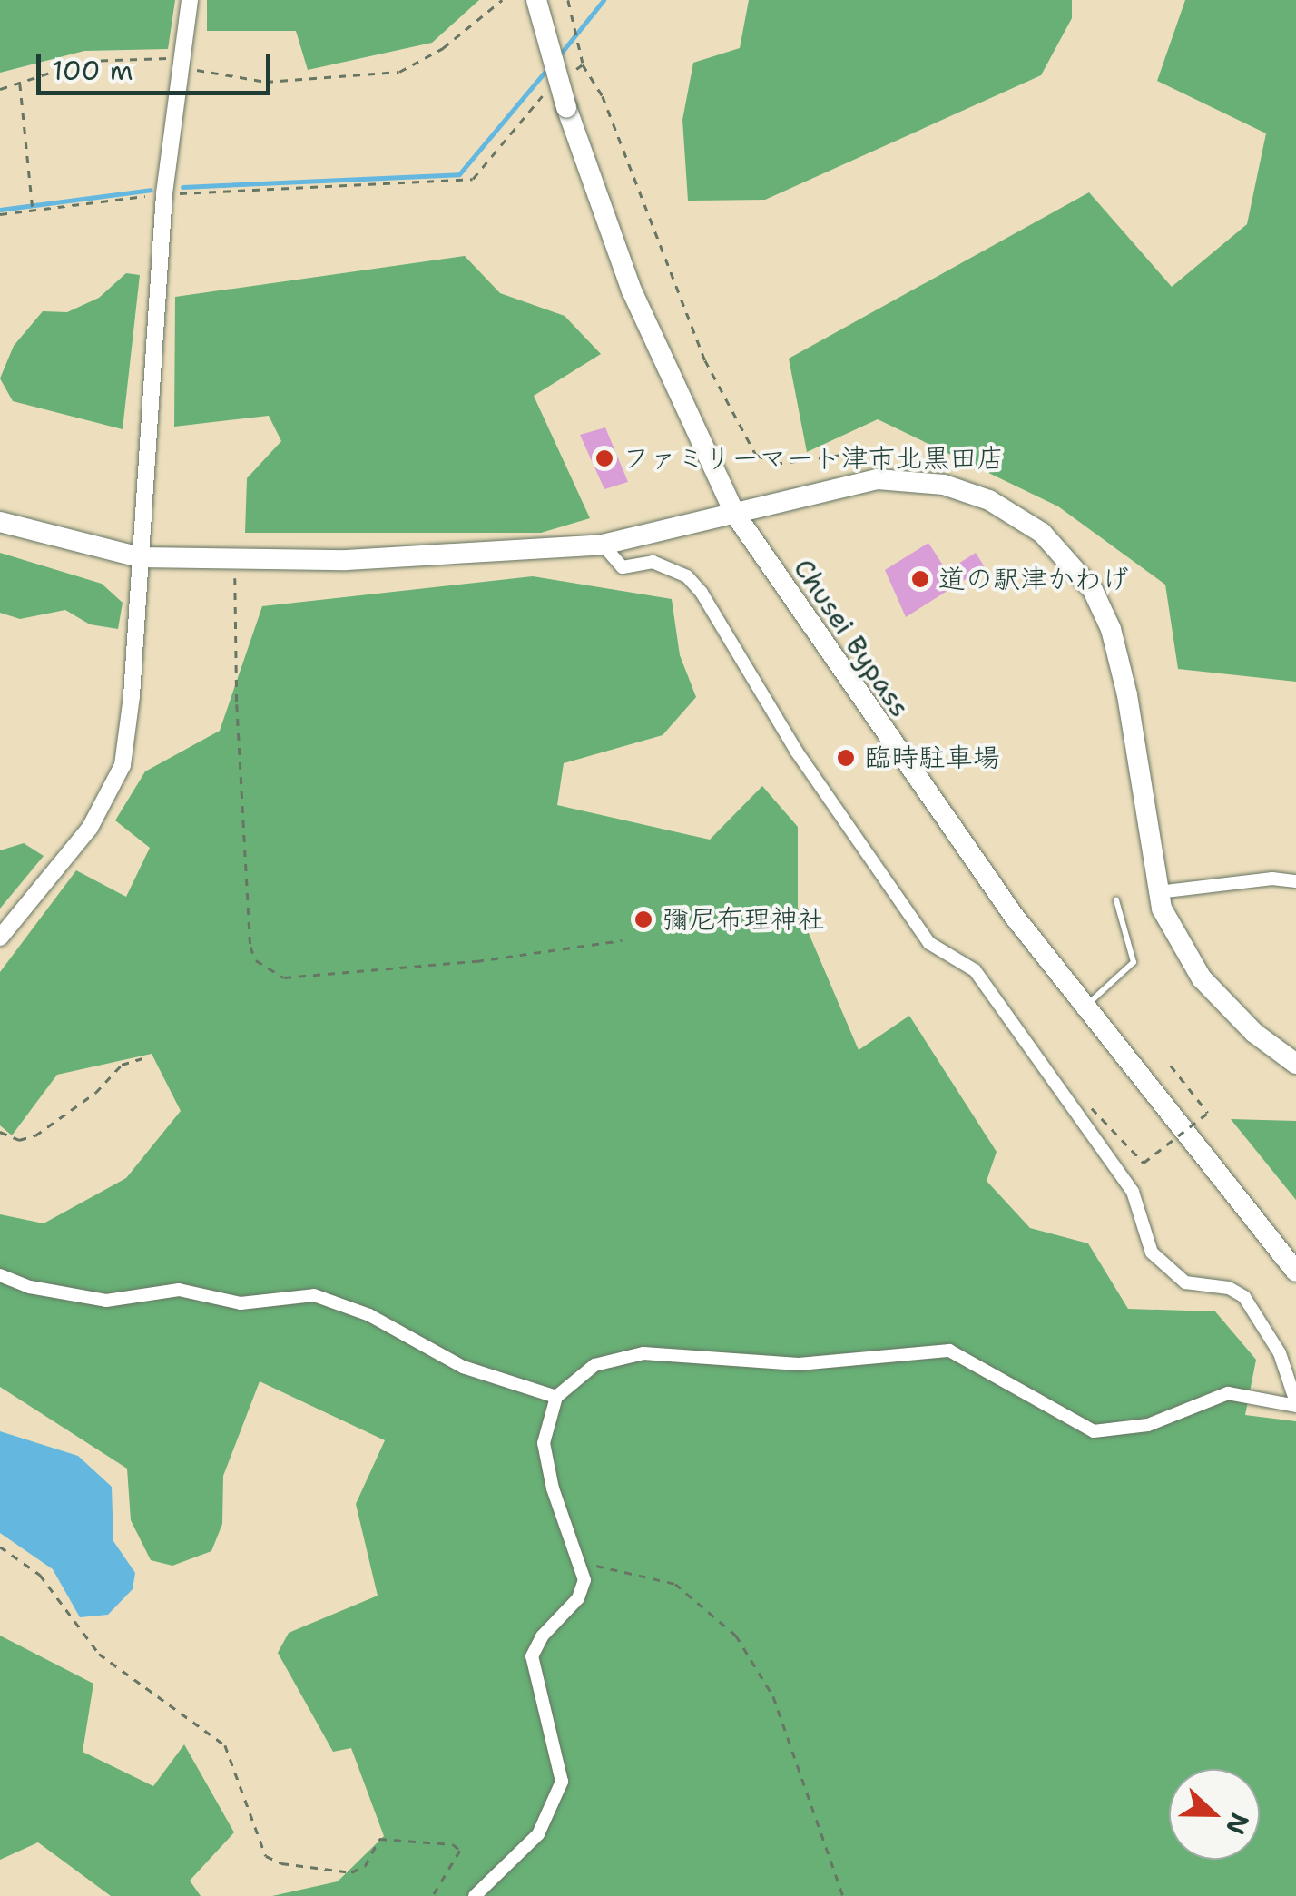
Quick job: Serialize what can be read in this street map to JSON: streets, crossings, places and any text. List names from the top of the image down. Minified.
{"streets":{"highway":["Chusei Bypass"]},"places":["ファミリーマート津市北黒田店","道の駅津かわげ","臨時駐車場","彌尼布理神社"],"scale_bar":"100 m","north":"right"}
